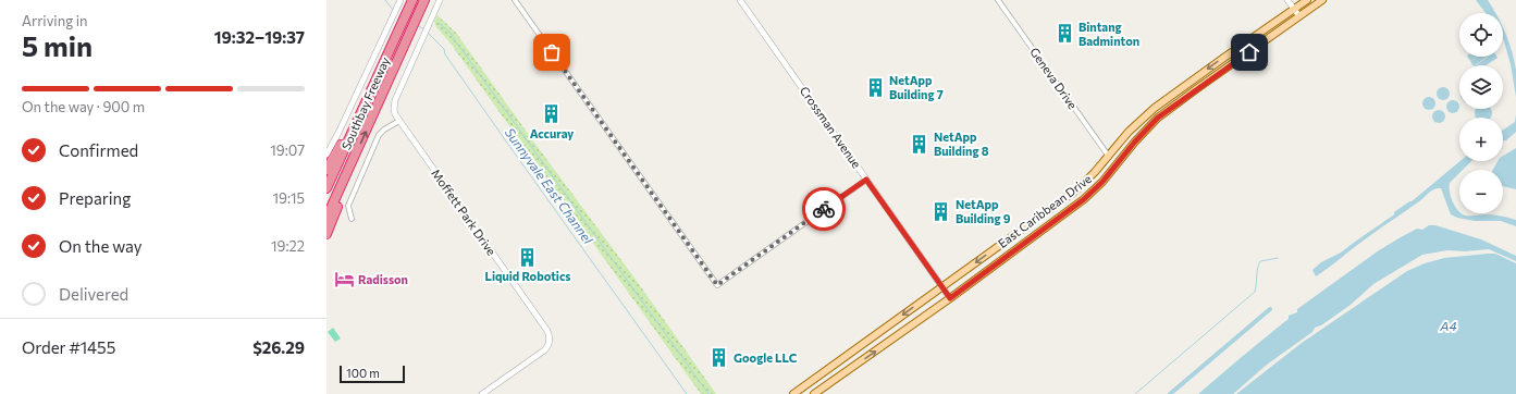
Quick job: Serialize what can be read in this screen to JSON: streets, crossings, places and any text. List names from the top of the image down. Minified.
{"streets":{"highway":["Southbay Freeway"],"main road":["East Caribbean Drive"],"street":["Geneva Drive","Crossman Avenue","Moffett Park Drive"]},"crossings":[["Geneva Drive","East Caribbean Drive"],["Crossman Avenue","East Caribbean Drive"]],"water":["Sunnyvale East Channel","A4"],"places":{"building":["Bintang Badminton","NetApp Building 7","Accuray","NetApp Building 8","NetApp Building 9","Liquid Robotics","Google LLC"],"hotel":["Radisson"]},"scale_bar":"100 m","page":{"heading":["5 min","Arriving in","19:32–19:37"],"panel":["Order #1455","$26.29"],"map_buttons":["+","−"],"bar":"On the way · 900 m","list":[["Confirmed","19:07"],["Preparing","19:15"],["On the way","19:22"],"Delivered"],"scale":"100 m"}}
